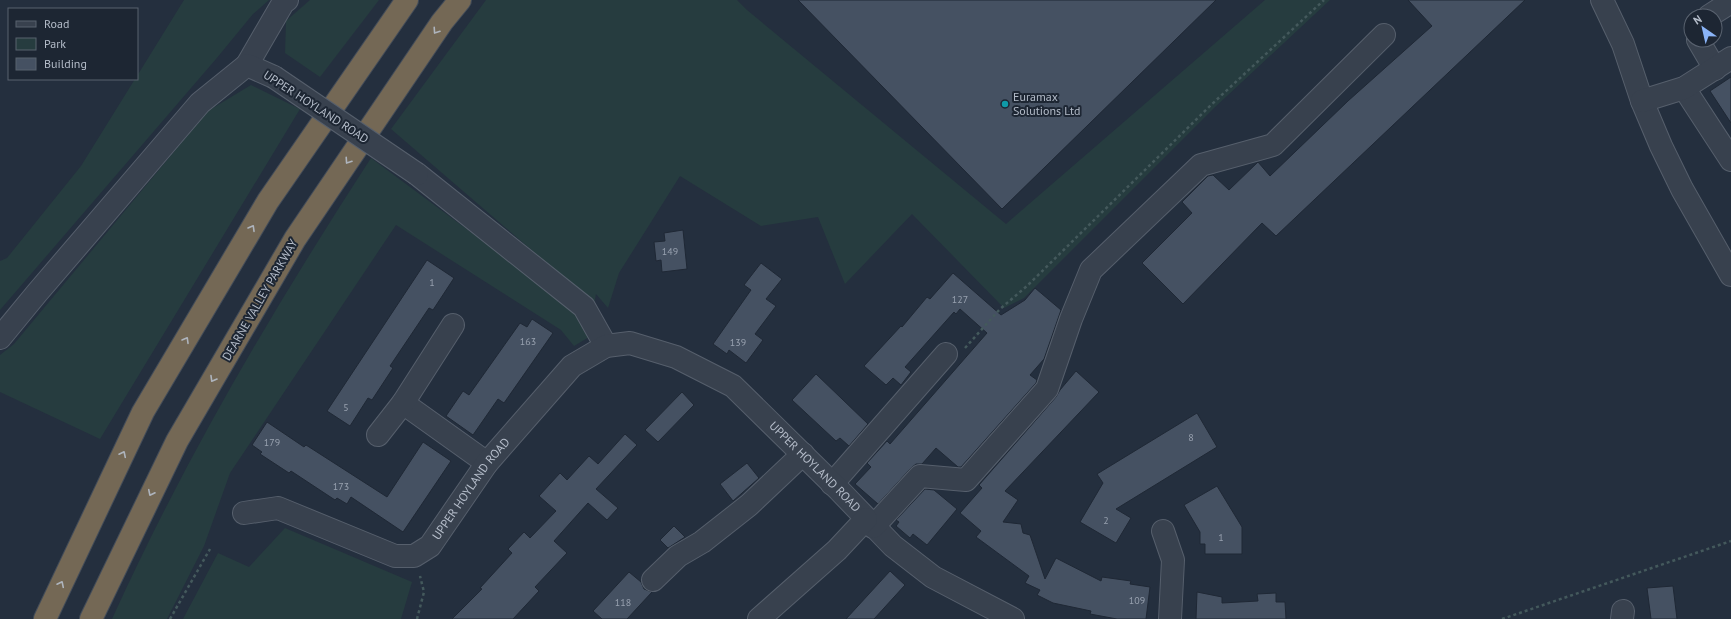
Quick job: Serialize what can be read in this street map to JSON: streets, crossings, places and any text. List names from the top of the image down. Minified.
{"streets":{"highway":["DEARNE VALLEY PARKWAY"],"street":["UPPER HOYLAND ROAD"]},"places":["Euramax Solutions Ltd"],"house_numbers":["149","1","127","163","139","5","8","179","173","2","1","109","118"],"legend":["Road","Park","Building"],"north":"top left"}
